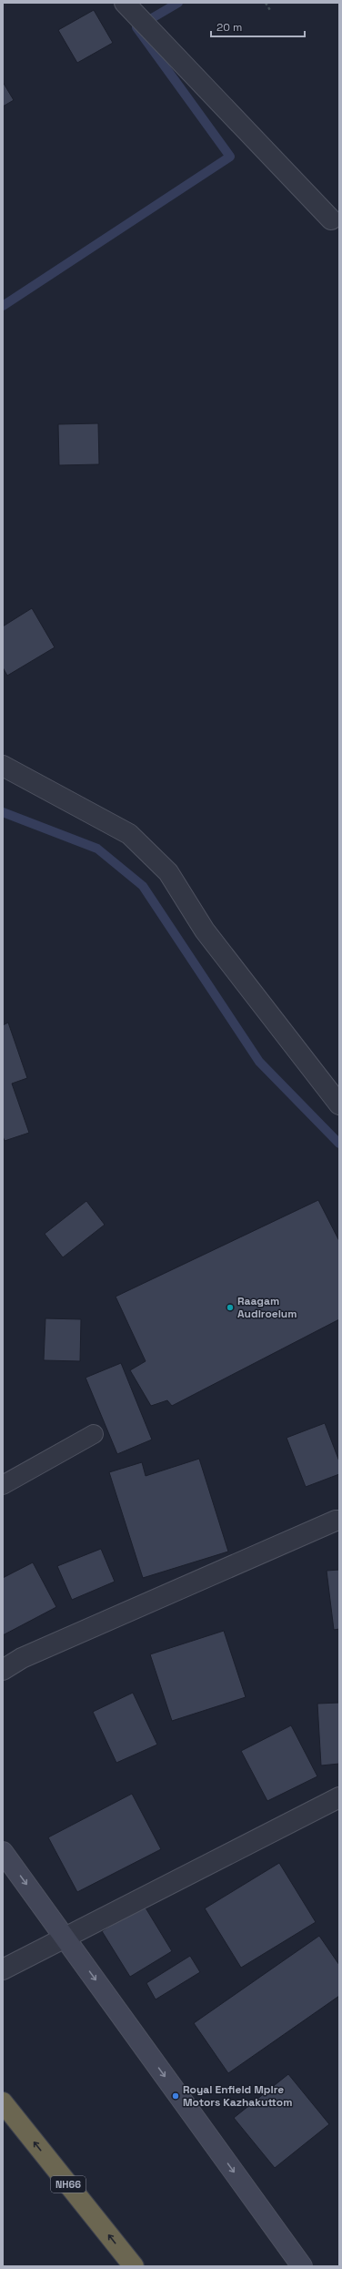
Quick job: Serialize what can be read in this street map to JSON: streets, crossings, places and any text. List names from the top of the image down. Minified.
{"streets":{"highway":["NH66"]},"places":["Raagam Audiroeium","Royal Enfield Mpire Motors Kazhakuttom"],"scale_bar":"20 m"}
